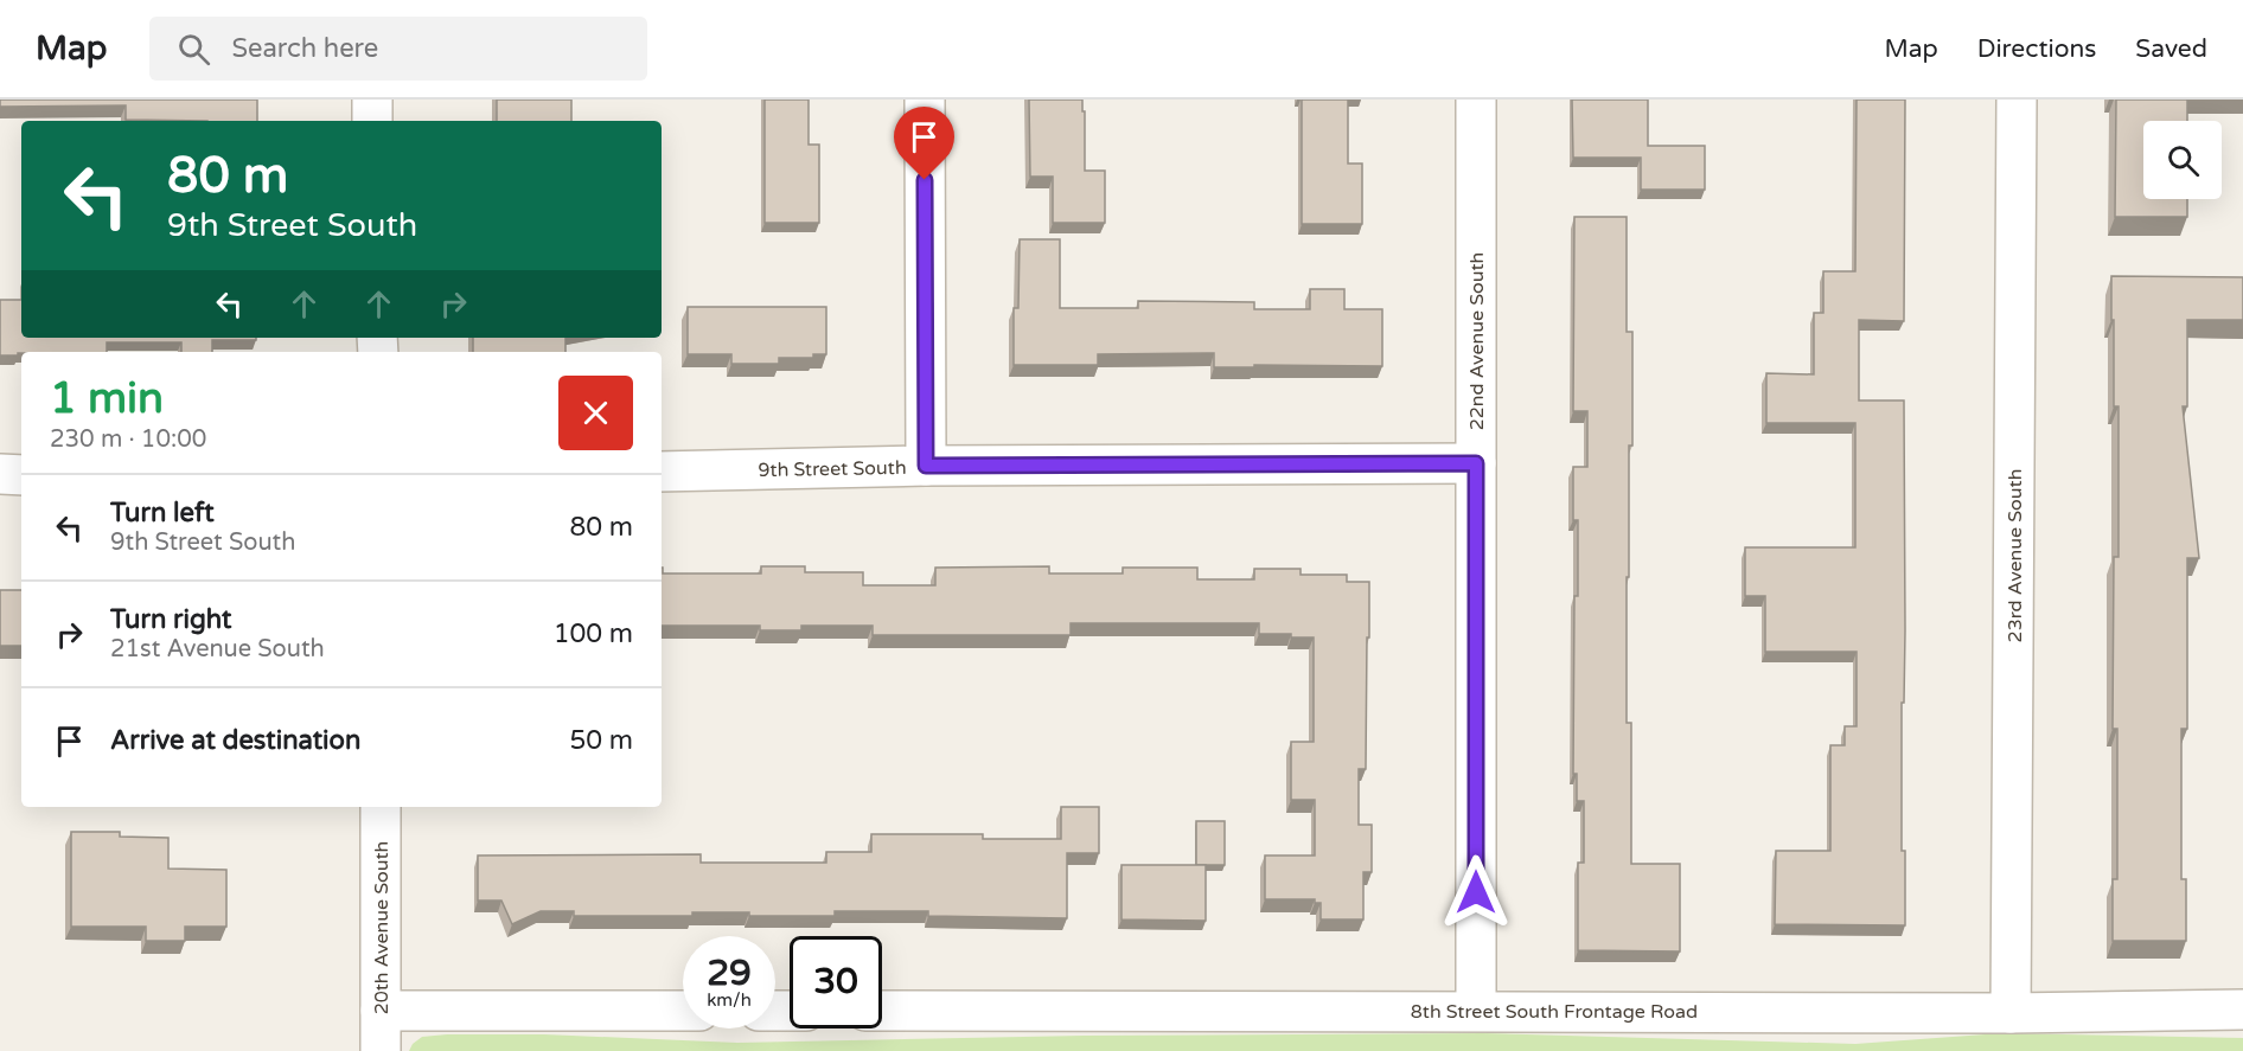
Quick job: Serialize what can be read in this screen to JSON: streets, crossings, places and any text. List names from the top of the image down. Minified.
{"streets":{"street":["22nd Avenue South","9th Street South","23rd Avenue South","20th Avenue South","8th Street South Frontage Road"]},"crossings":[["22nd Avenue South","9th Street South"],["22nd Avenue South","8th Street South Frontage Road"],["23rd Avenue South","8th Street South Frontage Road"]],"page":{"header":"Map","search":"Search here","nav":["Map","Directions","Saved"],"turn":["80 m","9th Street South"],"heading":["1 min","230 m · 10:00"],"list":[{"name":"Turn left","note":"9th Street South","value":"80 m"},{"name":"Turn right","note":"21st Avenue South","value":"100 m"},{"name":"Arrive at destination","value":"50 m"}],"speed":"29 km/h","limit":"30"}}
